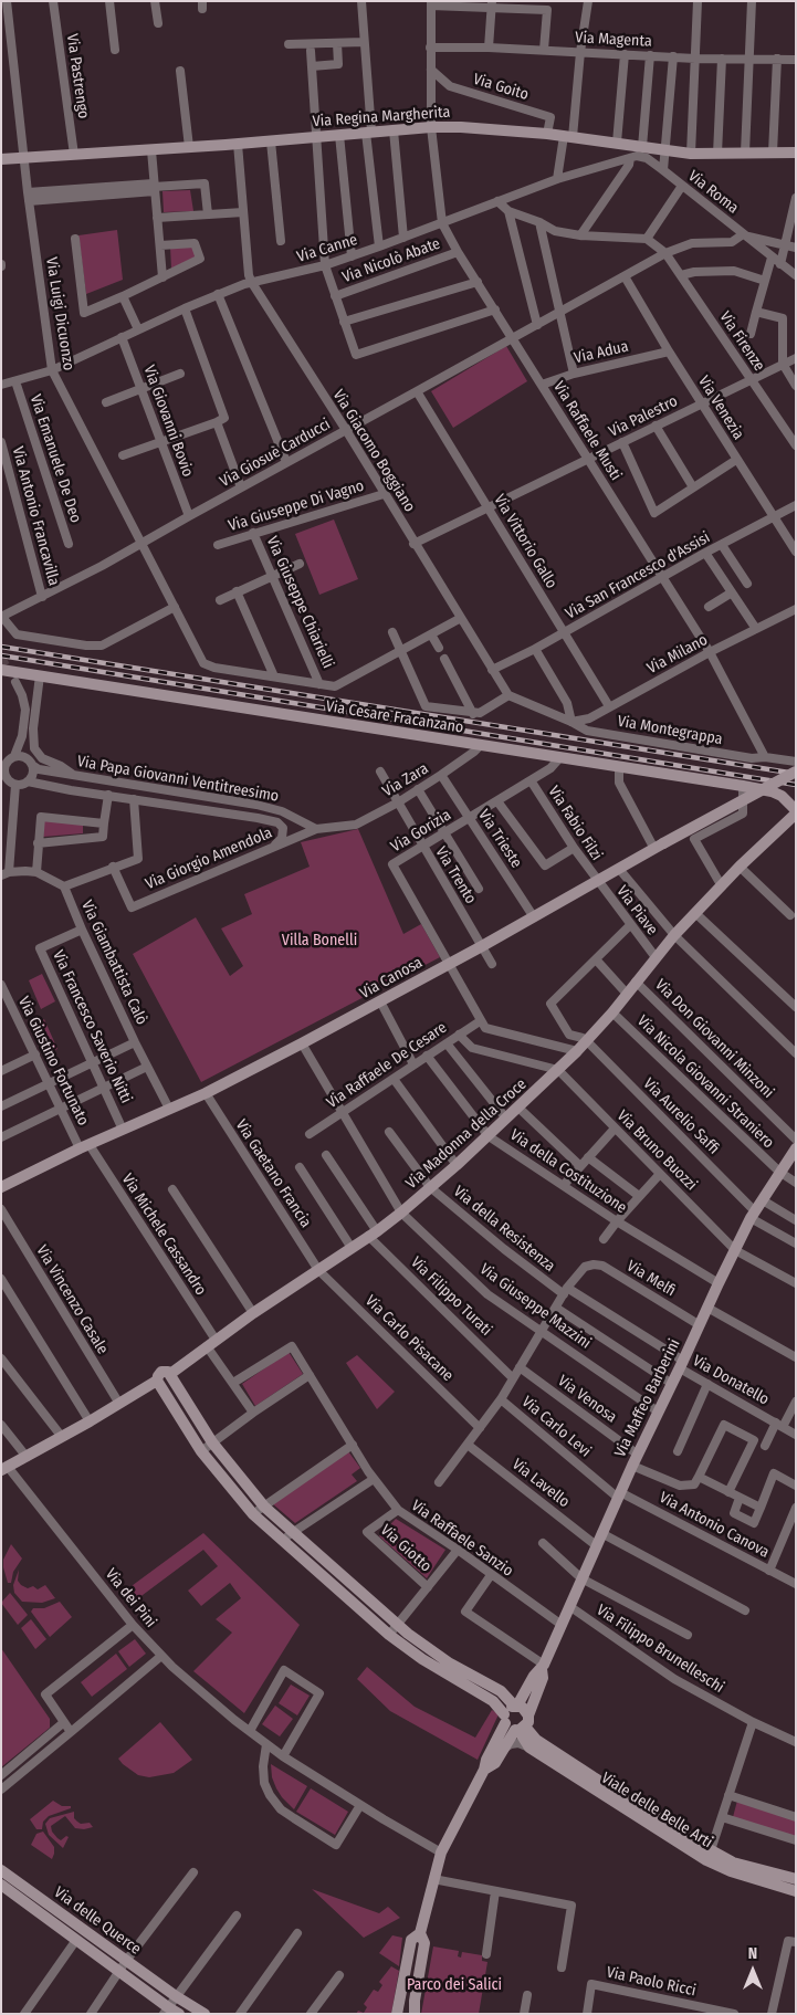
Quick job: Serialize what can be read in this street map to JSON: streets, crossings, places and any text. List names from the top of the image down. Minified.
{"streets":{"street":["Via Magenta","Via Pastrengo","Via Goito","Via Regina Margherita","Via Roma","Via Canne","Via Nicolò Abate","Via Luigi Dicuonzo","Via Firenze","Via Adua","Via Venezia","Via Palestro","Via Giovanni Bovio","Via Raffaele Musti","Via Giacomo Boggiano","Via Giosuè Carducci","Via Emanuele De Deo","Via Giuseppe Di Vagno","Via Antonio Francavilla","Via Vittorio Gallo","Via San Francesco d'Assisi","Via Giuseppe Chiarielli","Via Milano","Via Cesare Fracanzano","Via Montegrappa","Via Papa Giovanni Ventitreesimo","Via Zara","Via Fabio Filzi","Via Gorizia","Via Trieste","Via Giorgio Amendola","Via Trento","Via Piave","Via Giambattista Calò","Via Canosa","Via Francesco Saverio Nitti","Via Don Giovanni Minzoni","Via Giustino Fortunato","Via Raffaele De Cesare","Via Nicola Giovanni Straniero","Via Aurelio Saffi","Via Madonna della Croce","Via Bruno Buozzi","Via della Costituzione","Via Gaetano Francia","Via della Resistenza","Via Michele Cassandro","Via Melfi","Via Filippo Turati","Via Vincenzo Casale","Via Giuseppe Mazzini","Via Carlo Pisacane","Via Donatello","Via Maffeo Barberini","Via Venosa","Via Carlo Levi","Via Lavello","Via Antonio Canova","Via Raffaele Sanzio","Via Giotto","Via dei Pini","Via Filippo Brunelleschi","Viale delle Belle Arti","Via delle Querce","Via Paolo Ricci"]},"crossings":[["Via Pastrengo","Via Regina Margherita"],["Via Goito","Via Regina Margherita"],["Via Regina Margherita","Via Luigi Dicuonzo"],["Via Regina Margherita","Via Giacomo Boggiano"],["Via Roma","Via Canne"],["Via Roma","Via Giosuè Carducci"],["Via Canne","Via Luigi Dicuonzo"],["Via Canne","Via Giovanni Bovio"],["Via Canne","Via Raffaele Musti"],["Via Canne","Via Giacomo Boggiano"],["Via Canne","Via Emanuele De Deo"],["Via Nicolò Abate","Via Raffaele Musti"],["Via Luigi Dicuonzo","Via Giosuè Carducci"],["Via Firenze","Via Palestro"],["Via Firenze","Via Giosuè Carducci"],["Via Adua","Via Venezia"],["Via Adua","Via Raffaele Musti"],["Via Venezia","Via Palestro"],["Via Venezia","Via Giosuè Carducci"],["Via Venezia","Via San Francesco d'Assisi"],["Via Palestro","Via Raffaele Musti"],["Via Palestro","Via Giacomo Boggiano"],["Via Palestro","Via Vittorio Gallo"],["Via Giovanni Bovio","Via Giosuè Carducci"],["Via Raffaele Musti","Via Giosuè Carducci"],["Via Raffaele Musti","Via San Francesco d'Assisi"],["Via Raffaele Musti","Via Milano"],["Via Raffaele Musti","Via Montegrappa"],["Via Giacomo Boggiano","Via Giosuè Carducci"],["Via Giacomo Boggiano","Via Giuseppe Di Vagno"],["Via Giacomo Boggiano","Via San Francesco d'Assisi"],["Via Giosuè Carducci","Via Antonio Francavilla"],["Via Giosuè Carducci","Via Vittorio Gallo"],["Via Giuseppe Di Vagno","Via Giuseppe Chiarielli"],["Via Vittorio Gallo","Via San Francesco d'Assisi"],["Via Vittorio Gallo","Via Milano"],["Via Milano","Via Montegrappa"],["Via Cesare Fracanzano","Via Zara"],["Via Cesare Fracanzano","Via Gorizia"],["Via Cesare Fracanzano","Via Madonna della Croce"],["Via Papa Giovanni Ventitreesimo","Via Giorgio Amendola"],["Via Zara","Via Trieste"],["Via Zara","Via Giorgio Amendola"],["Via Zara","Via Trento"],["Via Fabio Filzi","Via Gorizia"],["Via Fabio Filzi","Via Piave"],["Via Fabio Filzi","Via Canosa"],["Via Gorizia","Via Trieste"],["Via Gorizia","Via Trento"],["Via Gorizia","Via Canosa"],["Via Trieste","Via Canosa"],["Via Trento","Via Canosa"],["Via Piave","Via Canosa"],["Via Piave","Via Madonna della Croce"],["Via Giambattista Calò","Via Canosa"],["Via Giambattista Calò","Via Francesco Saverio Nitti"],["Via Canosa","Via Francesco Saverio Nitti"],["Via Canosa","Via Giustino Fortunato"],["Via Canosa","Via Gaetano Francia"],["Via Canosa","Via Michele Cassandro"],["Via Canosa","Via Giuseppe Mazzini"],["Via Don Giovanni Minzoni","Via Madonna della Croce"],["Via Giustino Fortunato","Via Michele Cassandro"],["Via Raffaele De Cesare","Via della Costituzione"],["Via Raffaele De Cesare","Via Giuseppe Mazzini"],["Via Nicola Giovanni Straniero","Via Madonna della Croce"],["Via Nicola Giovanni Straniero","Via Maffeo Barberini"],["Via Aurelio Saffi","Via Madonna della Croce"],["Via Aurelio Saffi","Via Maffeo Barberini"],["Via Madonna della Croce","Via Bruno Buozzi"],["Via Madonna della Croce","Via della Costituzione"],["Via Madonna della Croce","Via Gaetano Francia"],["Via Madonna della Croce","Via della Resistenza"],["Via Madonna della Croce","Via Michele Cassandro"],["Via Madonna della Croce","Via Filippo Turati"],["Via Madonna della Croce","Via Vincenzo Casale"],["Via Madonna della Croce","Via Giuseppe Mazzini"],["Via Madonna della Croce","Via Carlo Pisacane"],["Via Madonna della Croce","Via dei Pini"],["Via Madonna della Croce","Viale delle Belle Arti"],["Via Bruno Buozzi","Via Maffeo Barberini"],["Via della Costituzione","Via Maffeo Barberini"],["Via Gaetano Francia","Via Carlo Pisacane"],["Via della Resistenza","Via Melfi"],["Via della Resistenza","Via Donatello"],["Via della Resistenza","Via Maffeo Barberini"],["Via Michele Cassandro","Via Raffaele Sanzio"],["Via Melfi","Via Maffeo Barberini"],["Via Giuseppe Mazzini","Via Maffeo Barberini"],["Via Donatello","Via Maffeo Barberini"],["Via Maffeo Barberini","Via Venosa"],["Via Maffeo Barberini","Via Carlo Levi"],["Via Maffeo Barberini","Via Lavello"],["Via Maffeo Barberini","Via Antonio Canova"],["Via Maffeo Barberini","Via Raffaele Sanzio"],["Via Maffeo Barberini","Via dei Pini"],["Via Maffeo Barberini","Via Filippo Brunelleschi"],["Via Maffeo Barberini","Viale delle Belle Arti"],["Via Carlo Levi","Via Antonio Canova"],["Via Raffaele Sanzio","Via Giotto"]],"parks":["Villa Bonelli","Parco dei Salici"],"north":"top"}
